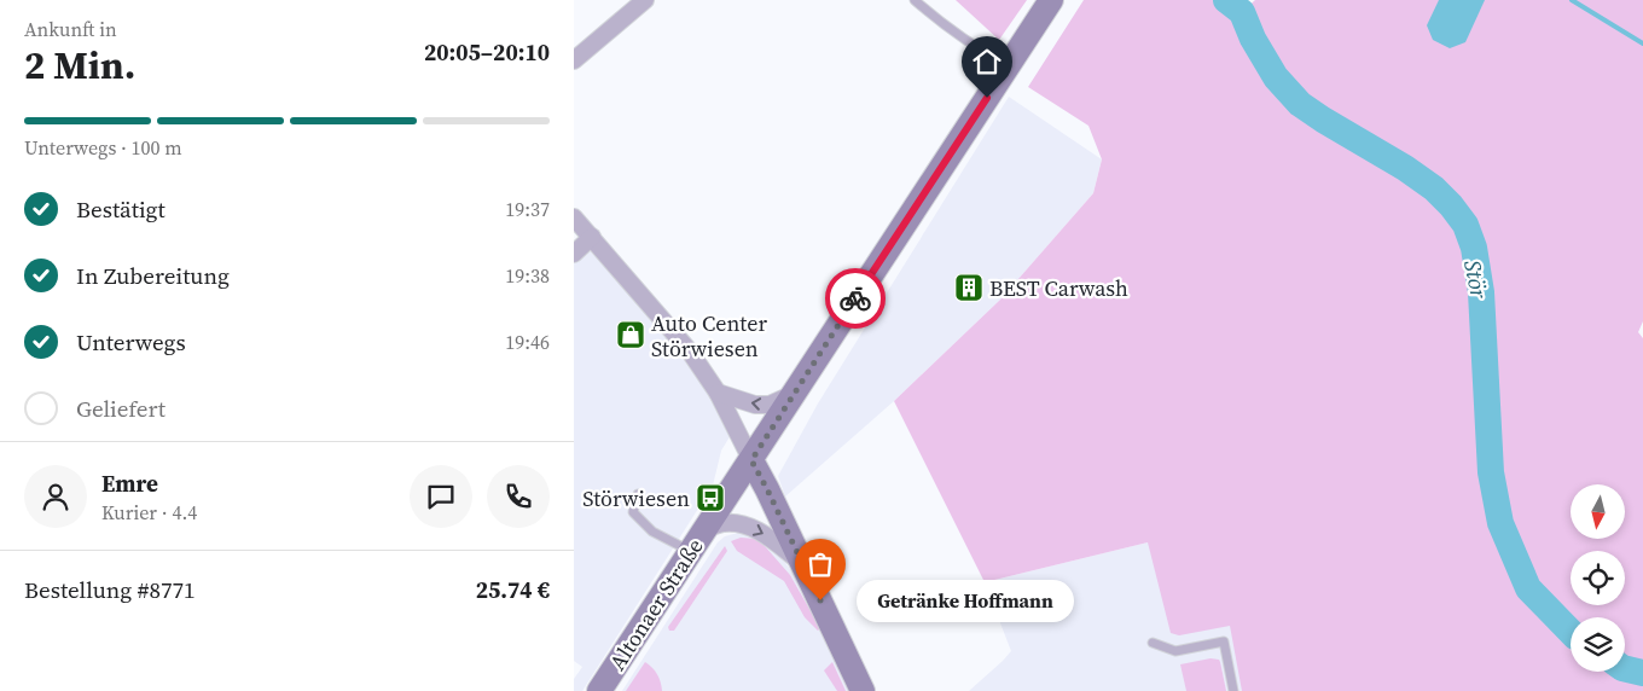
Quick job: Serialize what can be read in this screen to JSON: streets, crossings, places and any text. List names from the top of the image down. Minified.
{"streets":{"main road":["Altonaer Straße"]},"water":["Stör"],"places":{"building":["BEST Carwash"],"shop":["Auto Center Störwiesen"],"bus stop":["Störwiesen"],"other":["Getränke Hoffmann"]},"north":"bottom","page":{"heading":["2 Min.","Ankunft in","20:05–20:10"],"panel":["Emre","Kurier · 4.4","Bestellung #8771","25.74 €"],"bar":"Unterwegs · 100 m","list":[["Bestätigt","19:37"],["In Zubereitung","19:38"],["Unterwegs","19:46"],"Geliefert"],"bubble":"Getränke Hoffmann"}}
